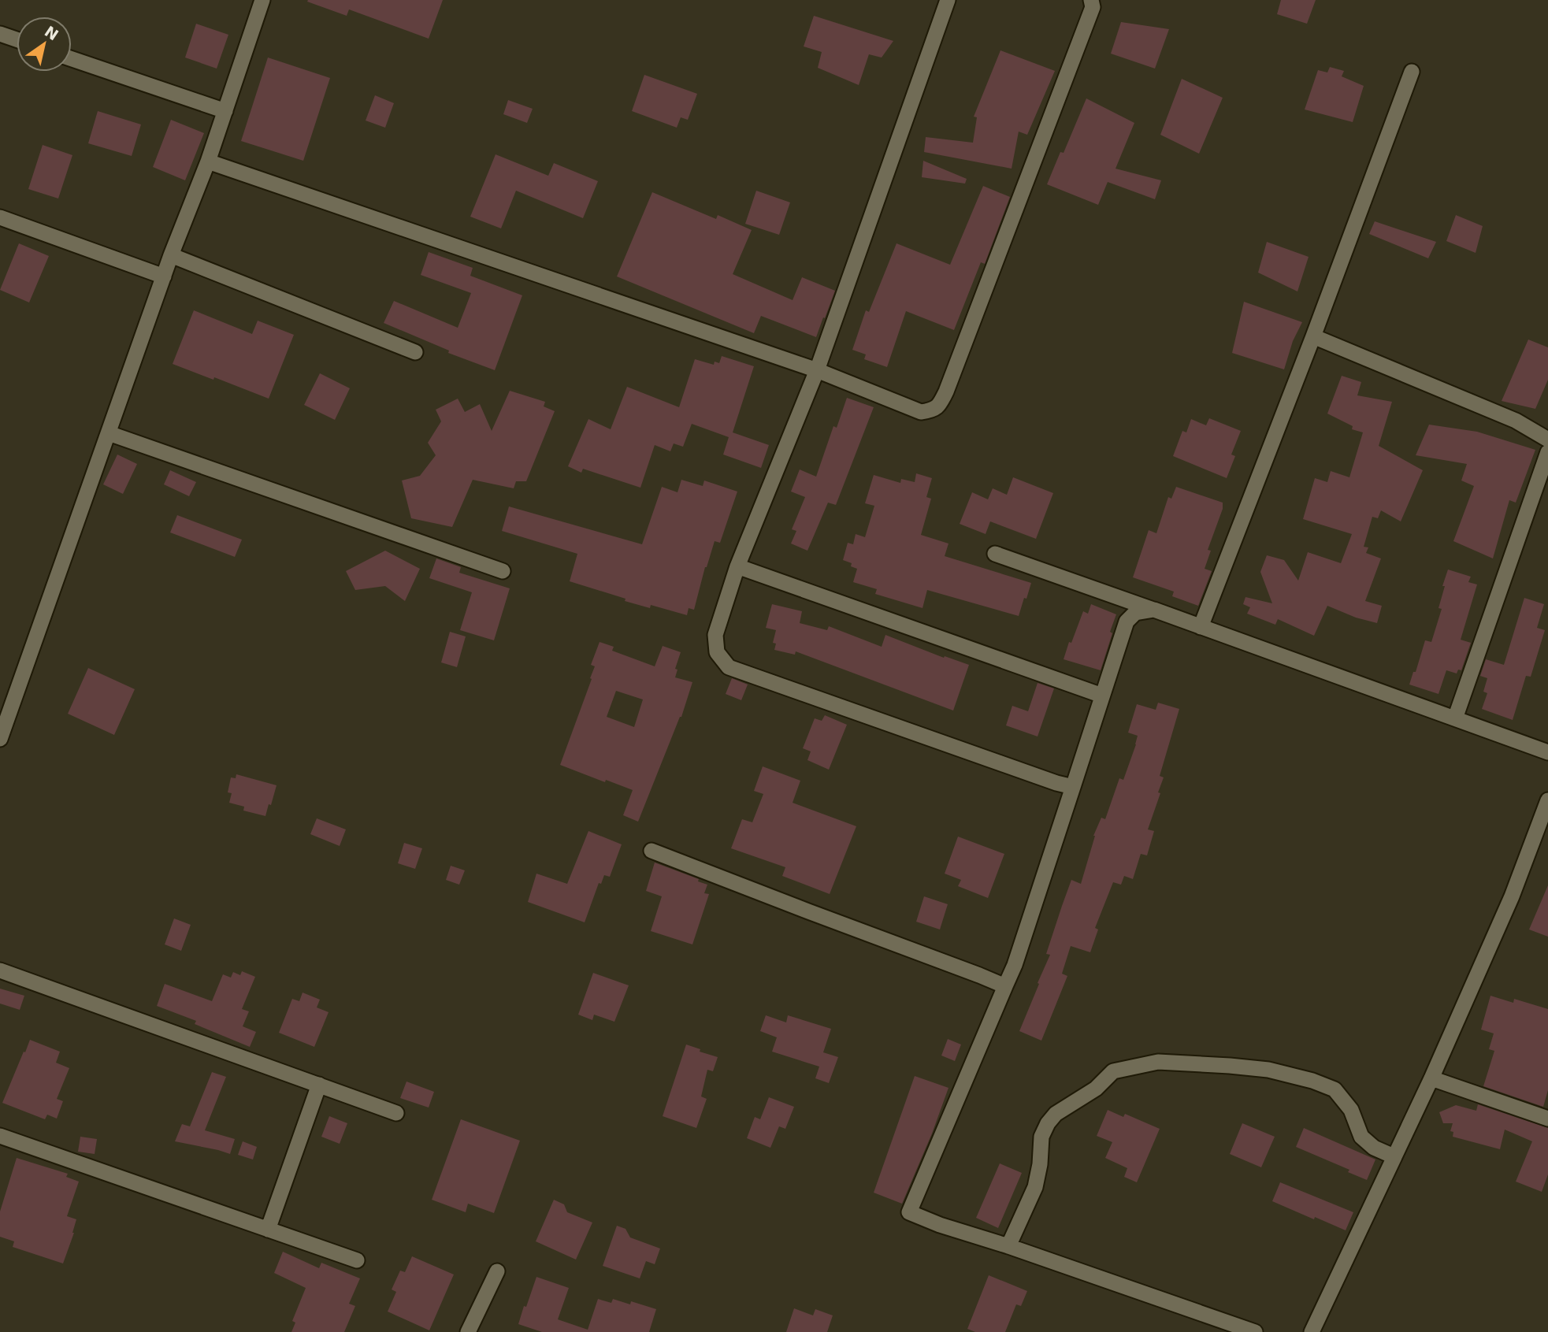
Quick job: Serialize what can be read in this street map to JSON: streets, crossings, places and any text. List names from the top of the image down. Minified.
{"north":"top right"}
